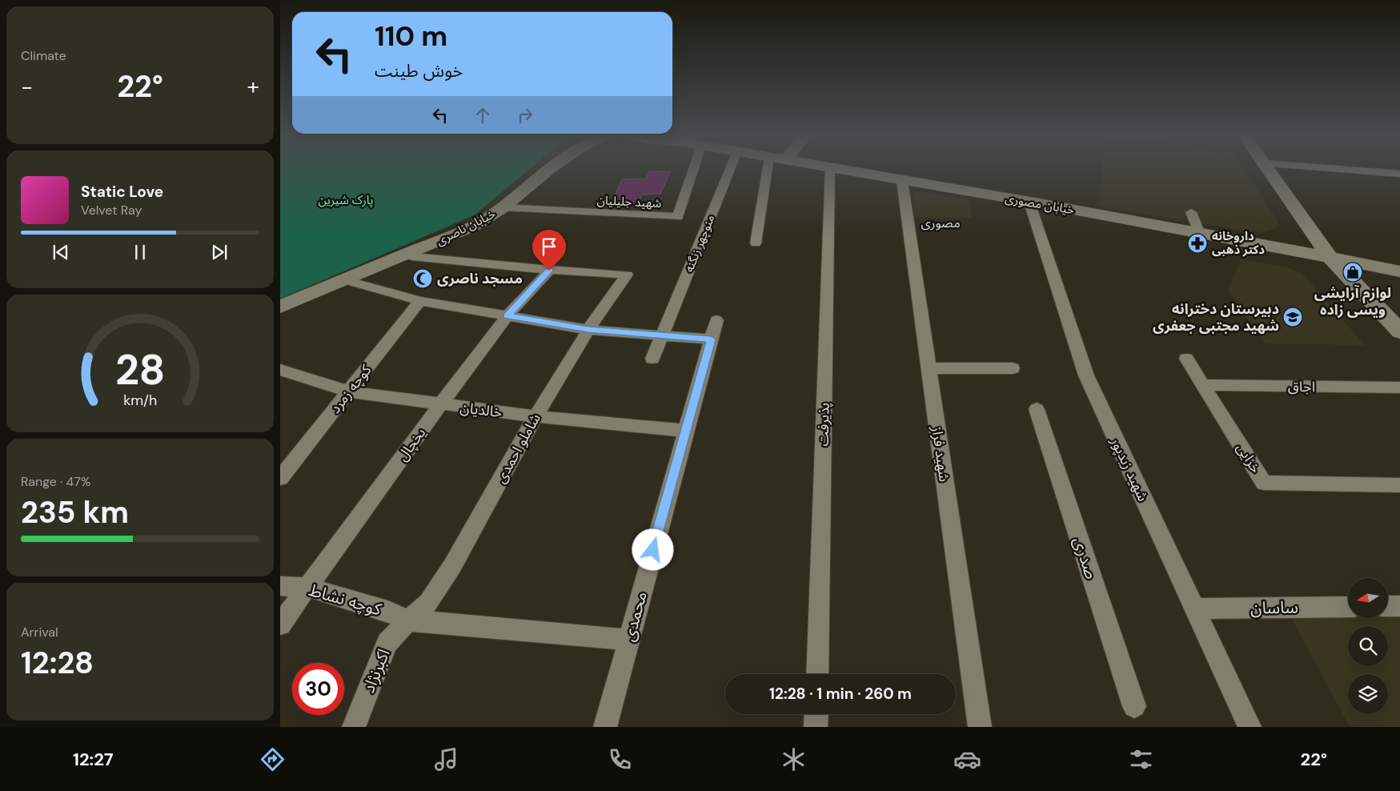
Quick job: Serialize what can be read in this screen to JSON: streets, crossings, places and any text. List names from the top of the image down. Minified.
{"streets":{"main road":["خیابان مصوری","خیابان ناصری"],"street":["شهید جلیلیان","منوچهر زنگنه","اجاق","کوچه زمرد","خالدیان","پذیرفت","یخچال","شاملو احمدی","شهید فراز","خزایی","شهید زیدپور","صدری","کوچه نشاط","ساسان","محمدی","اکبرنژاد"]},"crossings":[["شهید جلیلیان","خیابان ناصری"],["خیابان مصوری","شهید فراز"],["خیابان مصوری","شهید زیدپور"],["اجاق","خزایی"],["کوچه زمرد","خالدیان"],["خالدیان","یخچال"],["خالدیان","شاملو احمدی"],["خالدیان","محمدی"],["یخچال","شاملو احمدی"],["یخچال","کوچه نشاط"],["شاملو احمدی","کوچه نشاط"],["شاملو احمدی","اکبرنژاد"],["شهید زیدپور","ساسان"],["کوچه نشاط","محمدی"],["کوچه نشاط","اکبرنژاد"]],"districts":["مصوری"],"parks":["پارک شیرین"],"places":{"pharmacy":["داروخانه دکتر ذهبی"],"shop":["لوازم آرایشی ویسی زاده"],"mosque":["مسجد ناصری"],"school or university":["دبیرستان دخترانه شهید مجتبی جعفری"]},"north":"left","page":{"tile":["Climate",["Range · 47%","235 km"],["Arrival","12:28"]],"turn":["110 m","خوش طینت"],"heat":["−","22°","+"],"song":["Static Love","Velvet Ray"],"limit":"30","trip":"12:28 · 1 min · 260 m","tabs":["12:27","22°"],"gauge":["28","km/h"]}}
